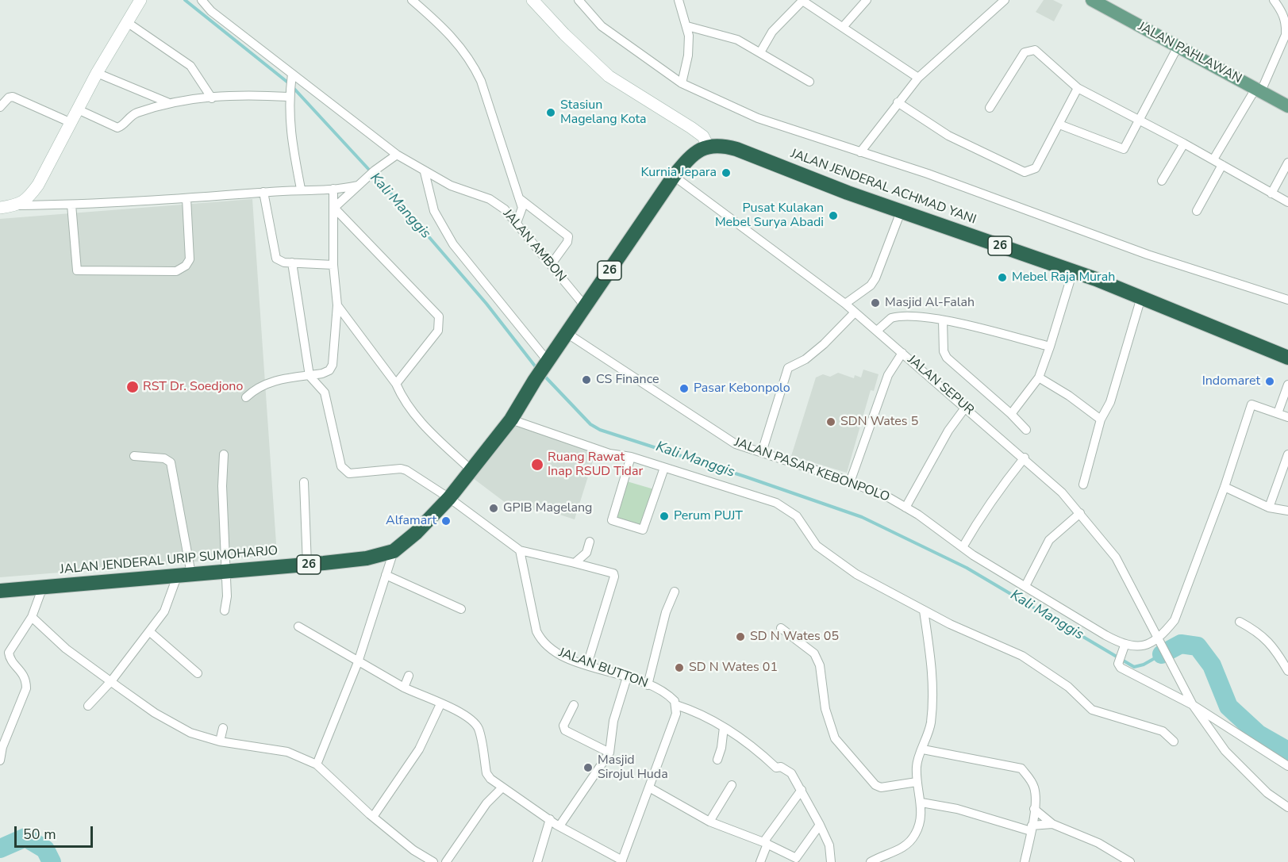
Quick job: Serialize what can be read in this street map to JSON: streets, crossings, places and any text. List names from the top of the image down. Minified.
{"streets":{"highway":["JALAN JENDERAL ACHMAD YANI","26","JALAN JENDERAL URIP SUMOHARJO"],"main road":["JALAN PAHLAWAN"],"street":["JALAN AMBON","JALAN SEPUR","JALAN PASAR KEBONPOLO","JALAN BUTTON"]},"crossings":[["JALAN JENDERAL ACHMAD YANI","JALAN JENDERAL URIP SUMOHARJO"],["JALAN AMBON","JALAN JENDERAL URIP SUMOHARJO"],["JALAN SEPUR","JALAN JENDERAL URIP SUMOHARJO"],["JALAN PASAR KEBONPOLO","JALAN JENDERAL URIP SUMOHARJO"]],"water":["Kali Manggis"],"places":["Stasiun Magelang Kota","Kurnia Jepara","Pusat Kulakan Mebel Surya Abadi","Mebel Raja Murah","Masjid Al-Falah","CS Finance","Indomaret","RST Dr. Soedjono","Pasar Kebonpolo","SDN Wates 5","Ruang Rawat Inap RSUD Tidar","GPIB Magelang","Perum PUJT","Alfamart","SD N Wates 05","SD N Wates 01","Masjid Sirojul Huda"],"scale_bar":"50 m"}
